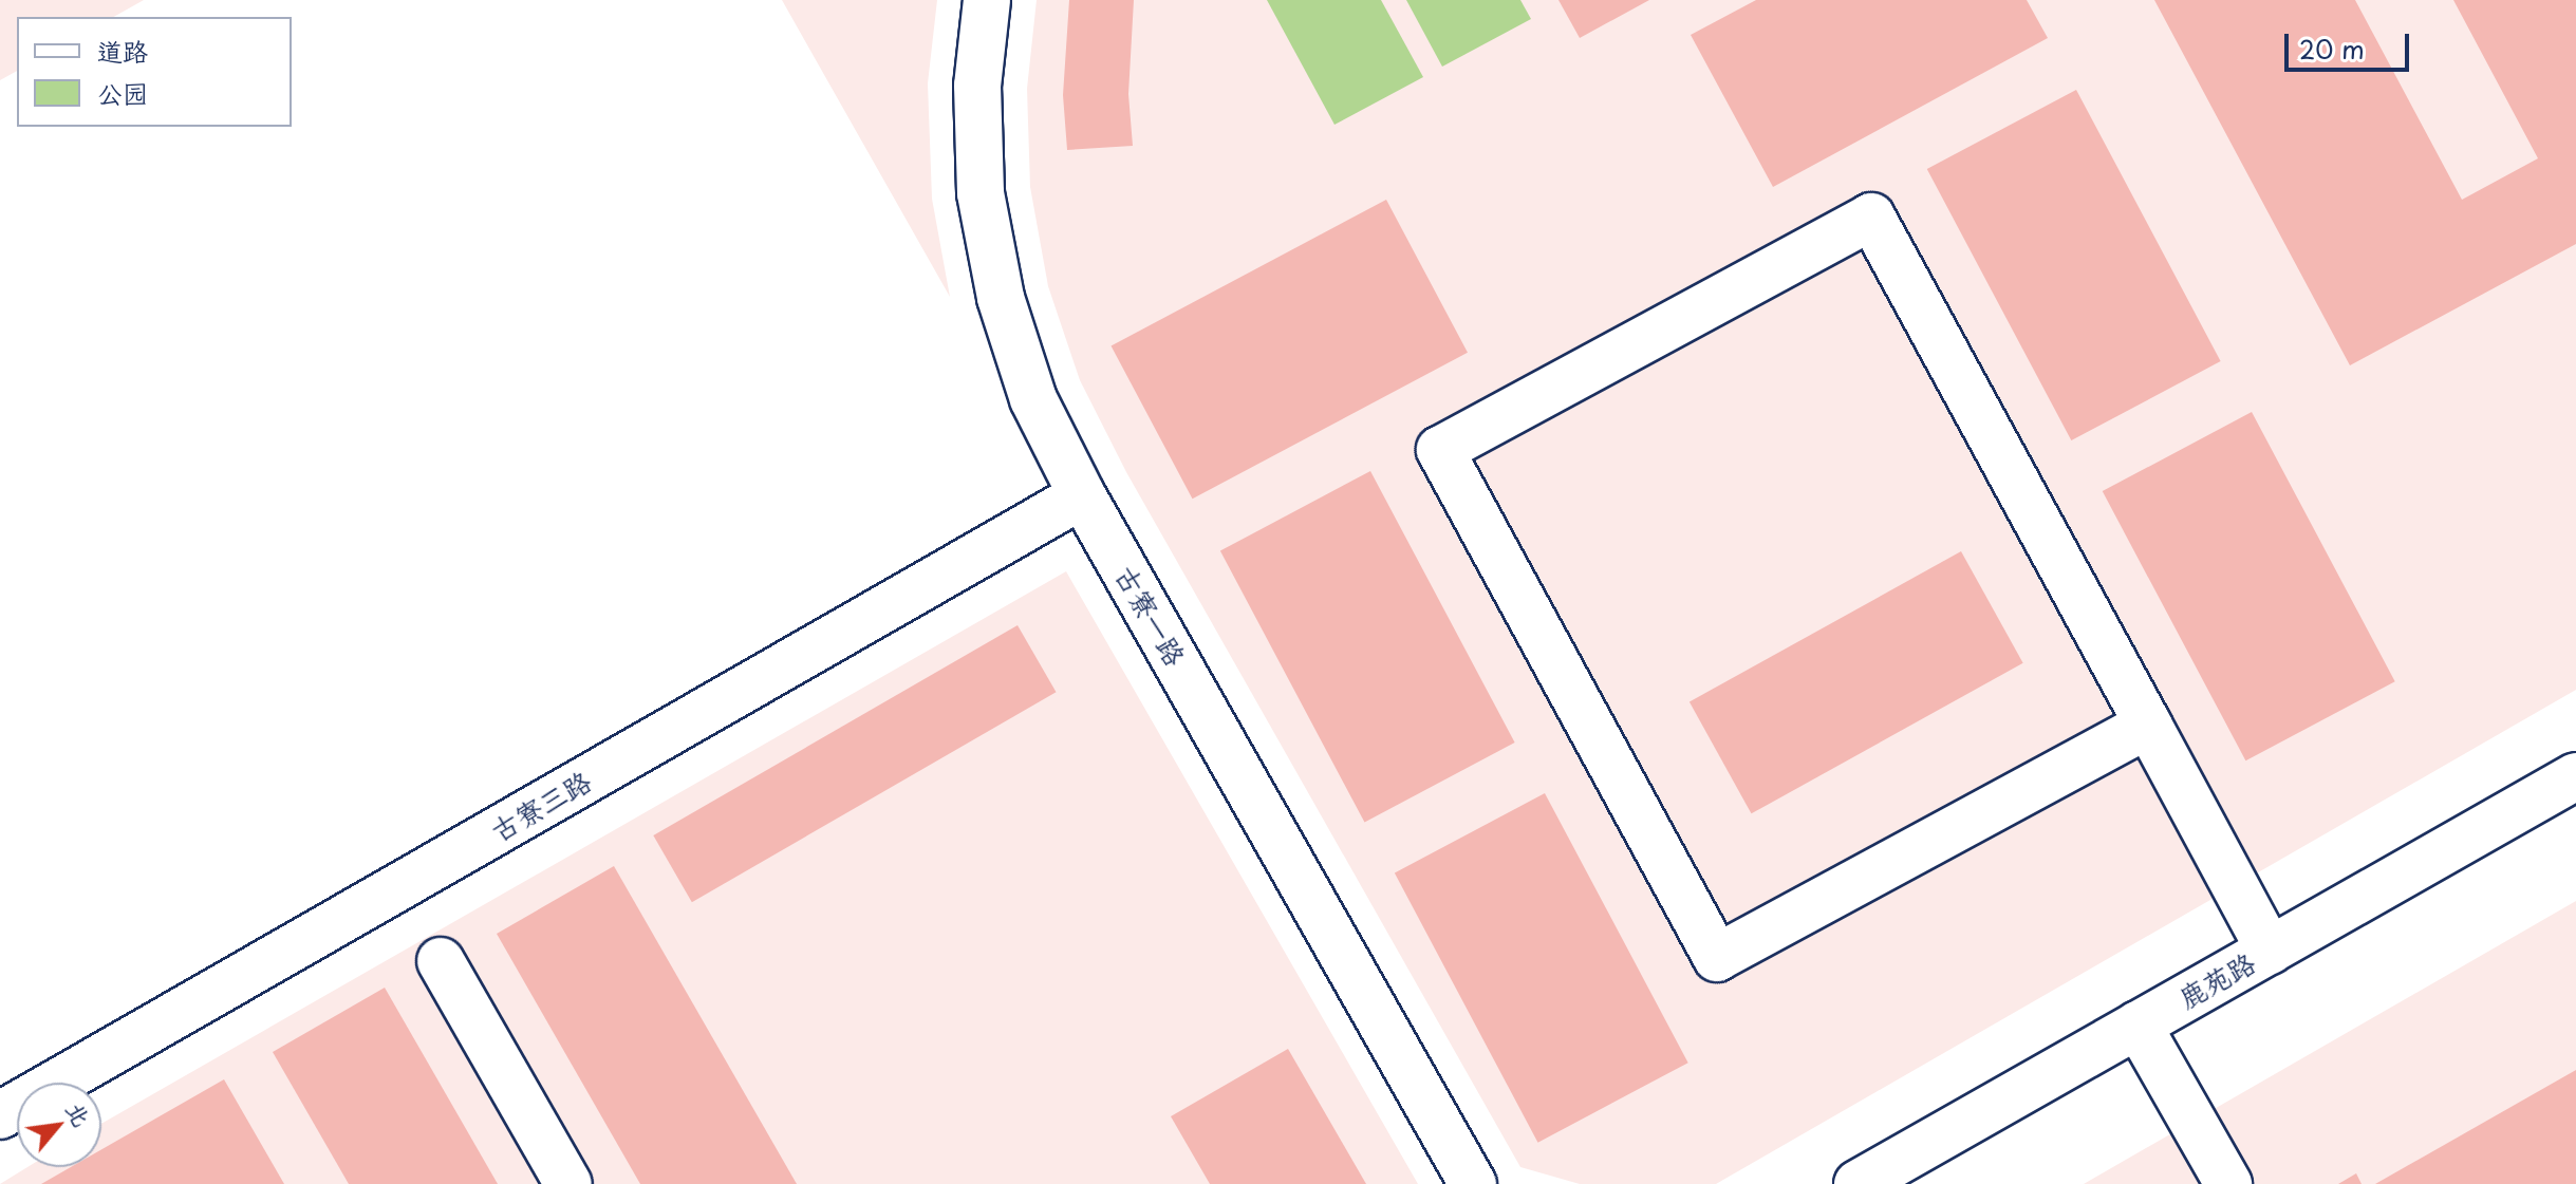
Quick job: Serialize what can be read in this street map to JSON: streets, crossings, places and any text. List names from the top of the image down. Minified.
{"streets":{"street":["古寮一路","古寮三路","鹿苑路"]},"crossings":[["古寮一路","古寮三路"]],"legend":["道路","公园"],"scale_bar":"20 m","north":"top right"}
